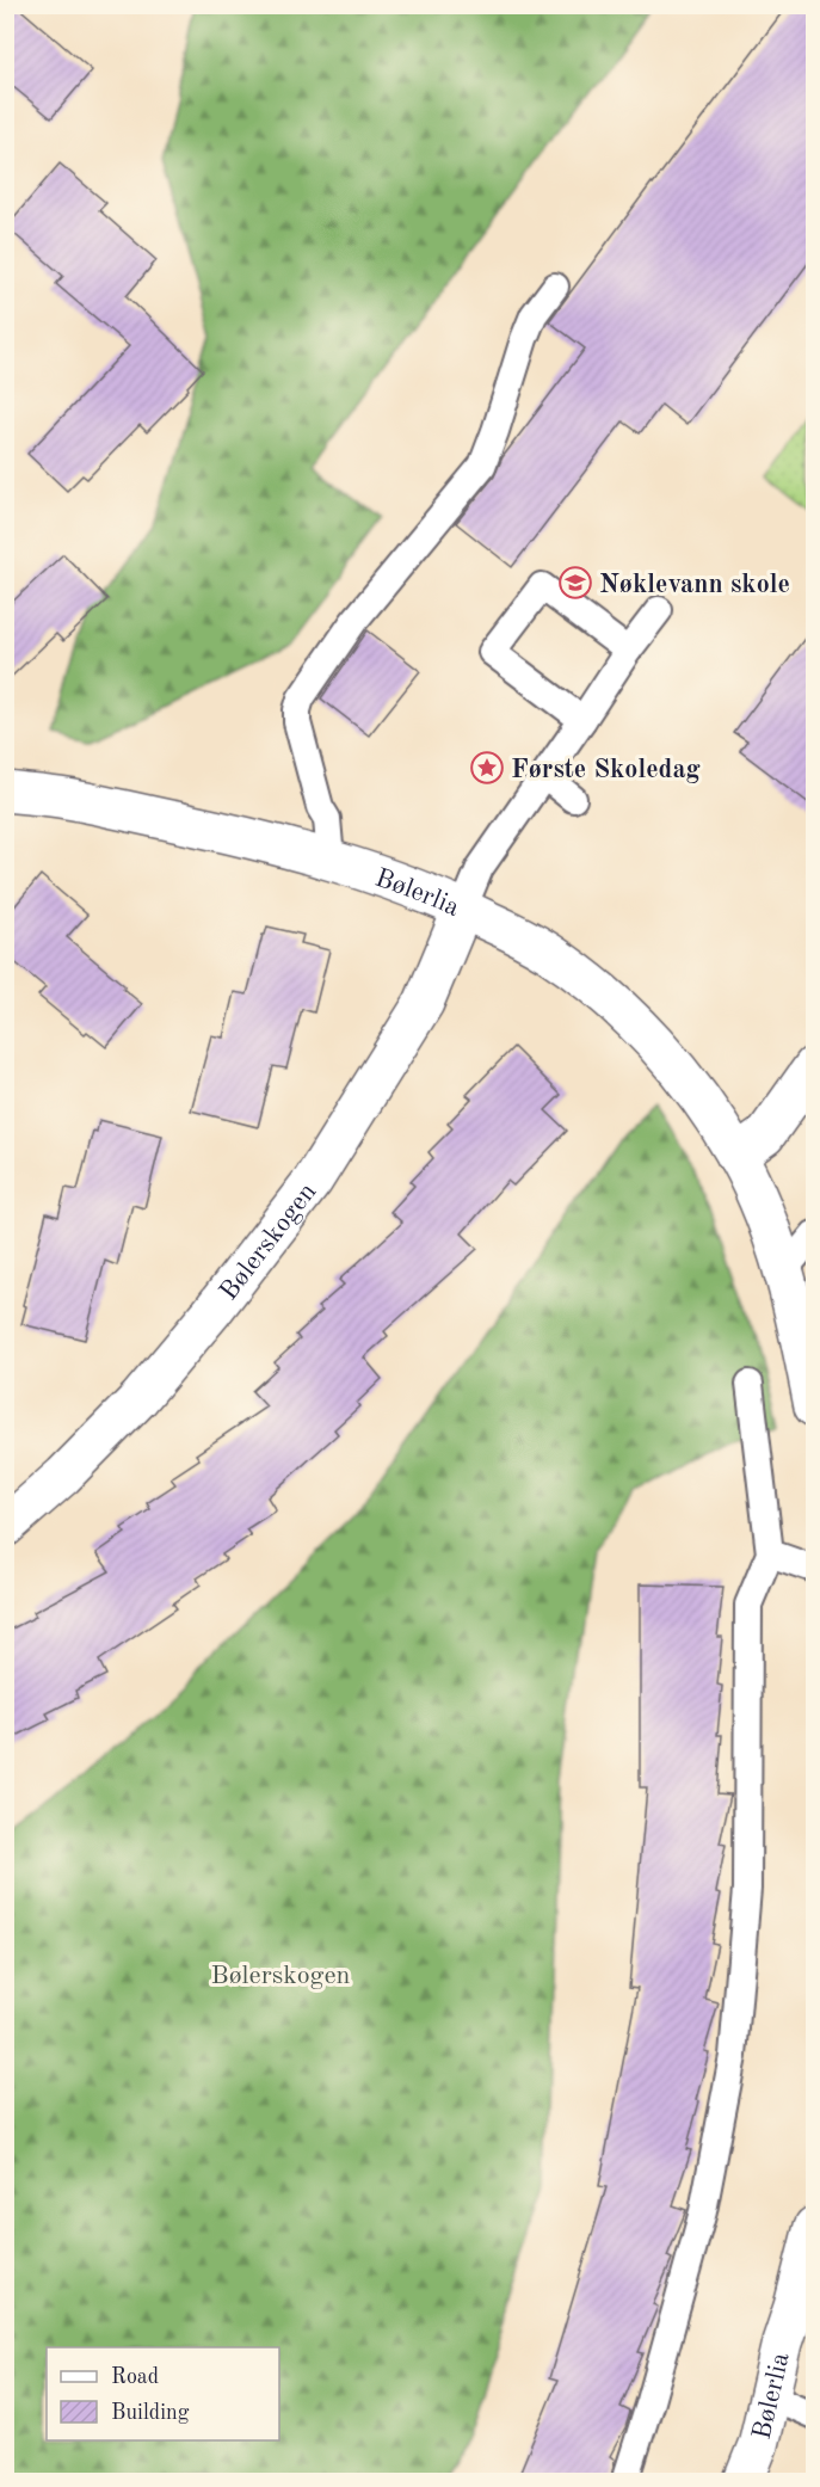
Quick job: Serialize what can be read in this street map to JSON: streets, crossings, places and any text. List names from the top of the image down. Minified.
{"streets":{"street":["Bølerlia","Bølerskogen"]},"crossings":[["Bølerlia","Bølerskogen"]],"parks":["Bølerskogen"],"places":{"school or university":["Nøklevann skole"],"place":["Første Skoledag"]},"legend":["Road","Building"]}
